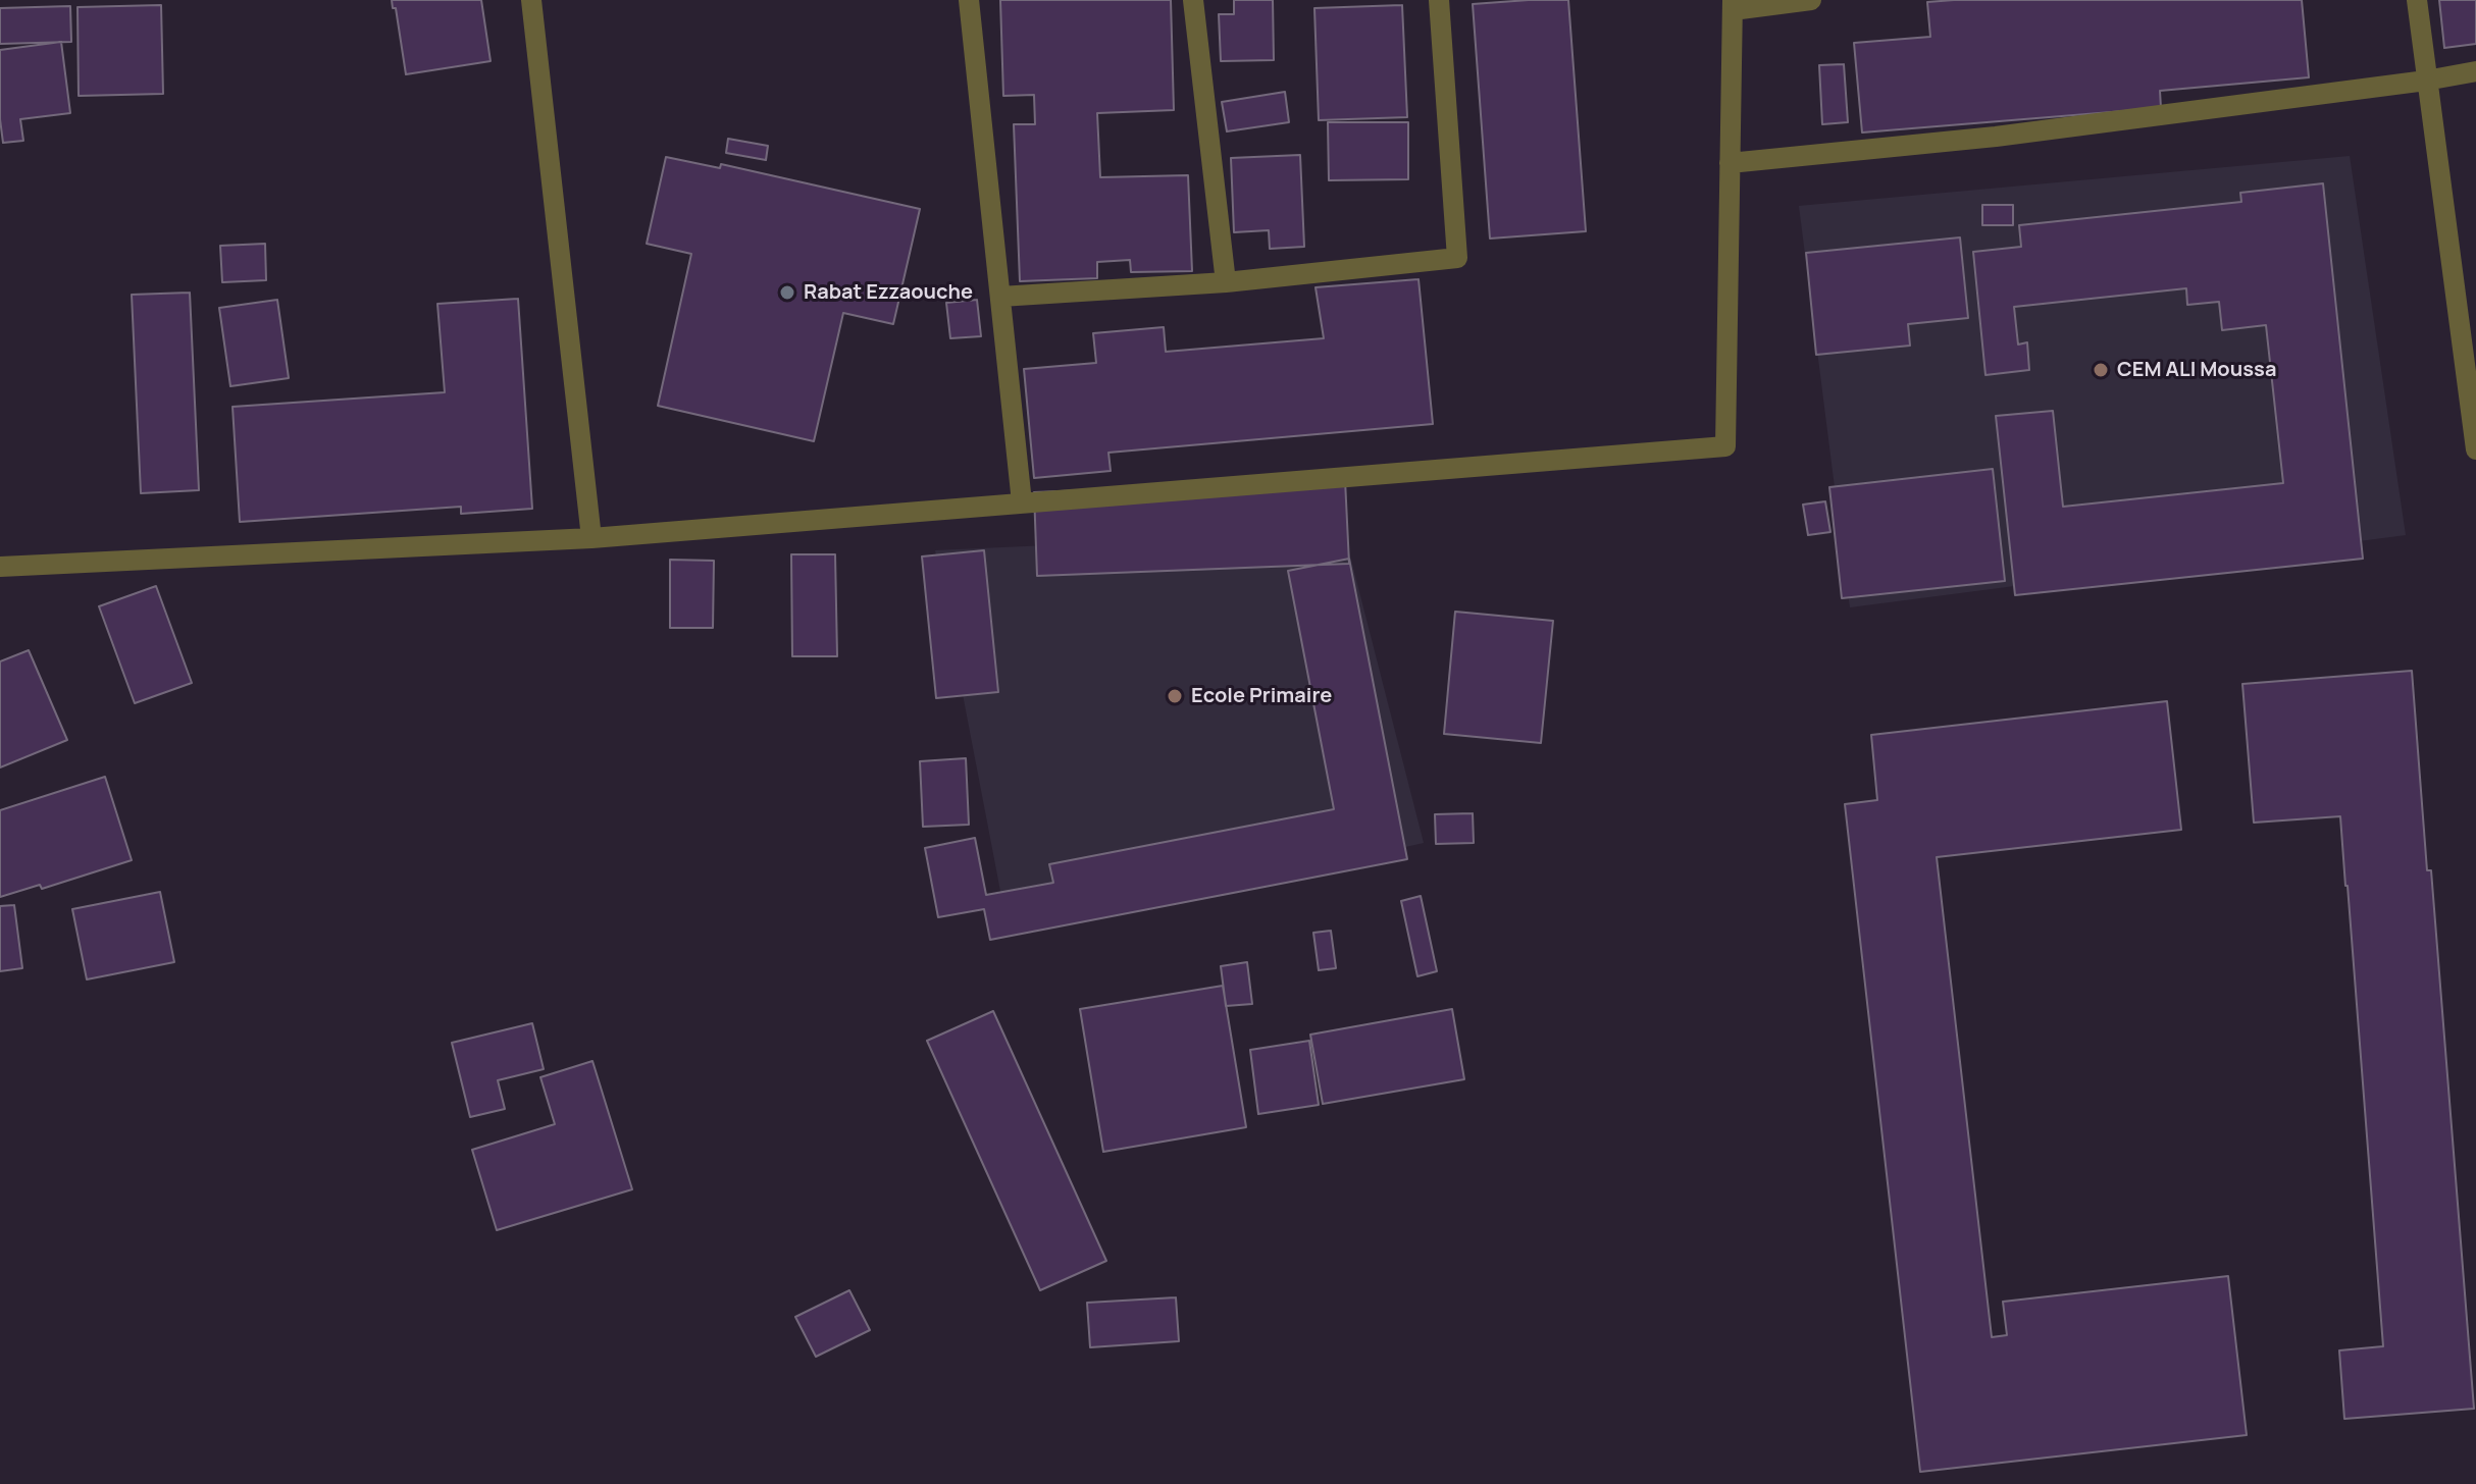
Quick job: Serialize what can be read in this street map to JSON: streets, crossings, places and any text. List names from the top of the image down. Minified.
{"places":["Rabat Ezzaouche","CEM ALI Moussa","Ecole Primaire"]}
